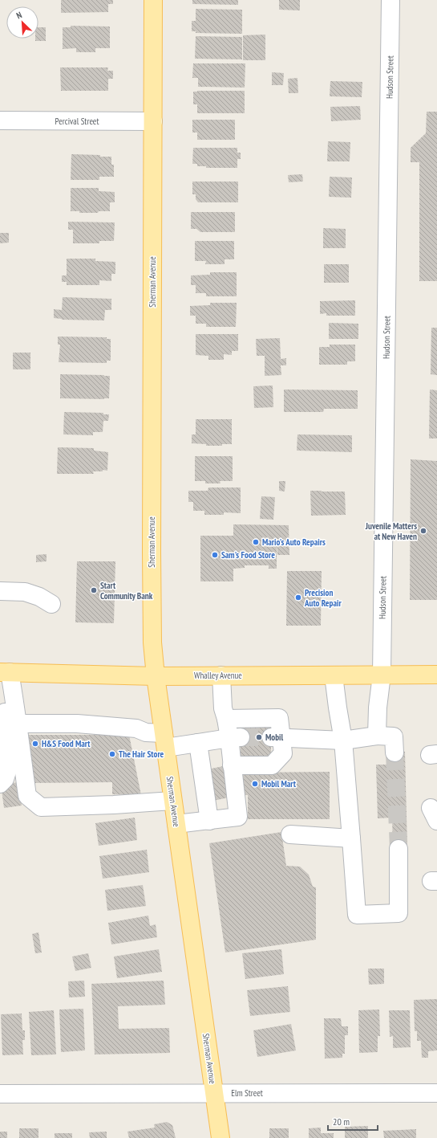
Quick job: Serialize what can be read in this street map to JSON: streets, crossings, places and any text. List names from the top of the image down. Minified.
{"streets":{"main road":["Sherman Avenue","Whalley Avenue"],"street":["Hudson Street","Percival Street","Elm Street"]},"crossings":[["Hudson Street","Whalley Avenue"],["Percival Street","Sherman Avenue"],["Sherman Avenue","Whalley Avenue"],["Sherman Avenue","Elm Street"]],"places":["Juvenile Matters at New Haven","Mario's Auto Repairs","Sam's Food Store","Start Community Bank","Precision Auto Repair","Mobil","H&S Food Mart","The Hair Store","Mobil Mart"],"scale_bar":"20 m","north":"top left"}
